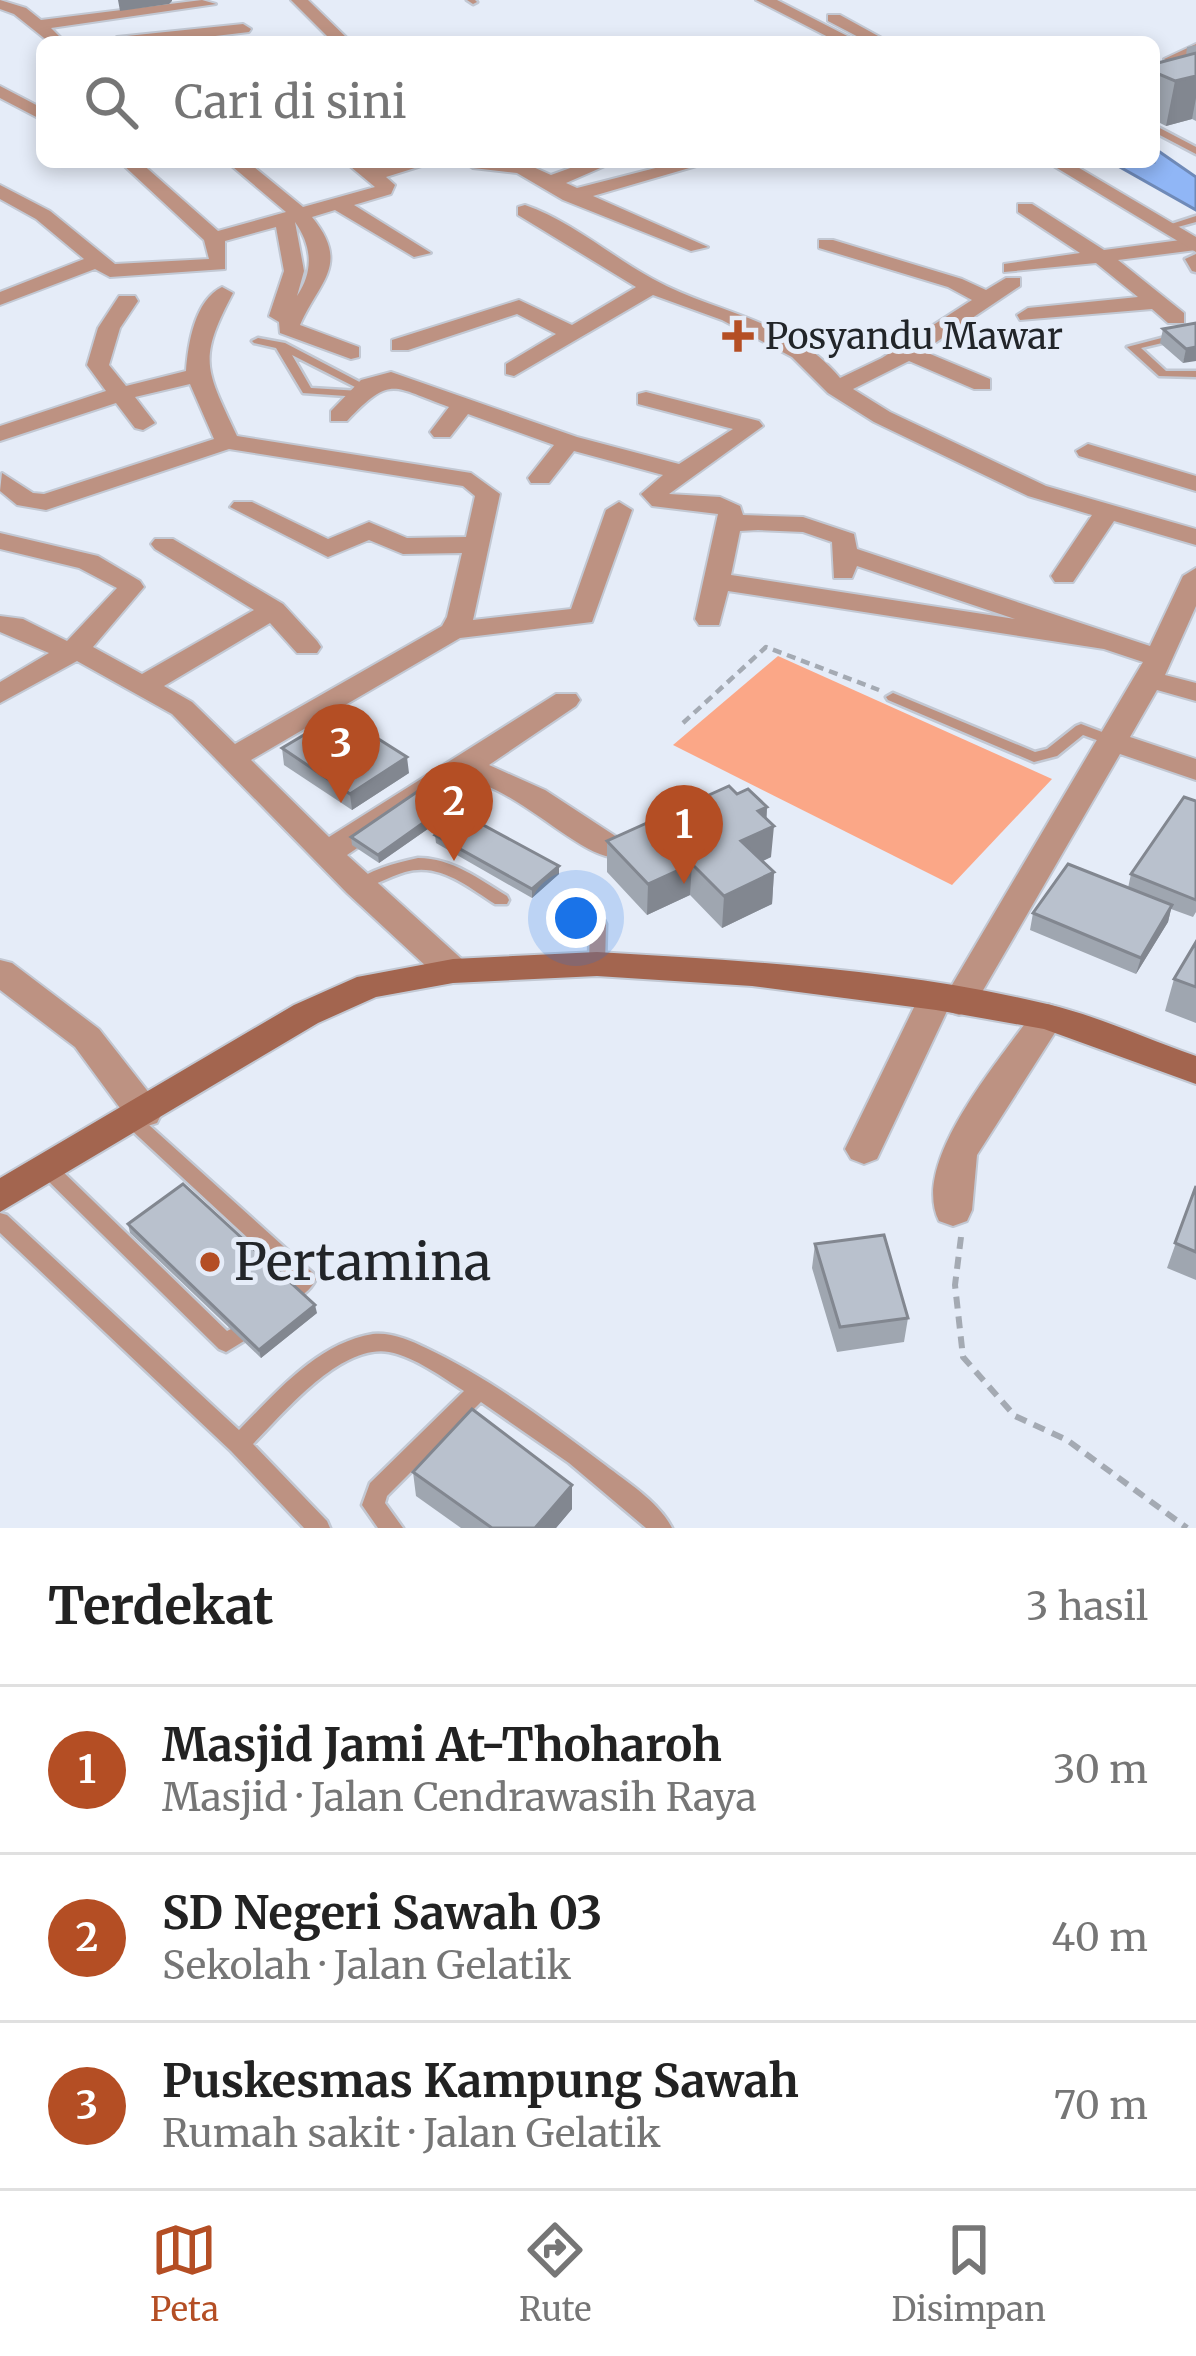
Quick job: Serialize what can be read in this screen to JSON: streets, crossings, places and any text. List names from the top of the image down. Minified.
{"places":{"health":["Posyandu Mawar"],"other":["Pertamina"]},"page":{"search":"Cari di sini","pins":["3","2","1"],"heading":["Terdekat","3 hasil"],"list":[{"mark":"1","name":"Masjid Jami At-Thoharoh","note":"Masjid · Jalan Cendrawasih Raya","value":"30 m"},{"mark":"2","name":"SD Negeri Sawah 03","note":"Sekolah · Jalan Gelatik","value":"40 m"},{"mark":"3","name":"Puskesmas Kampung Sawah","note":"Rumah sakit · Jalan Gelatik","value":"70 m"}],"nav":["Peta","Rute","Disimpan"]}}
